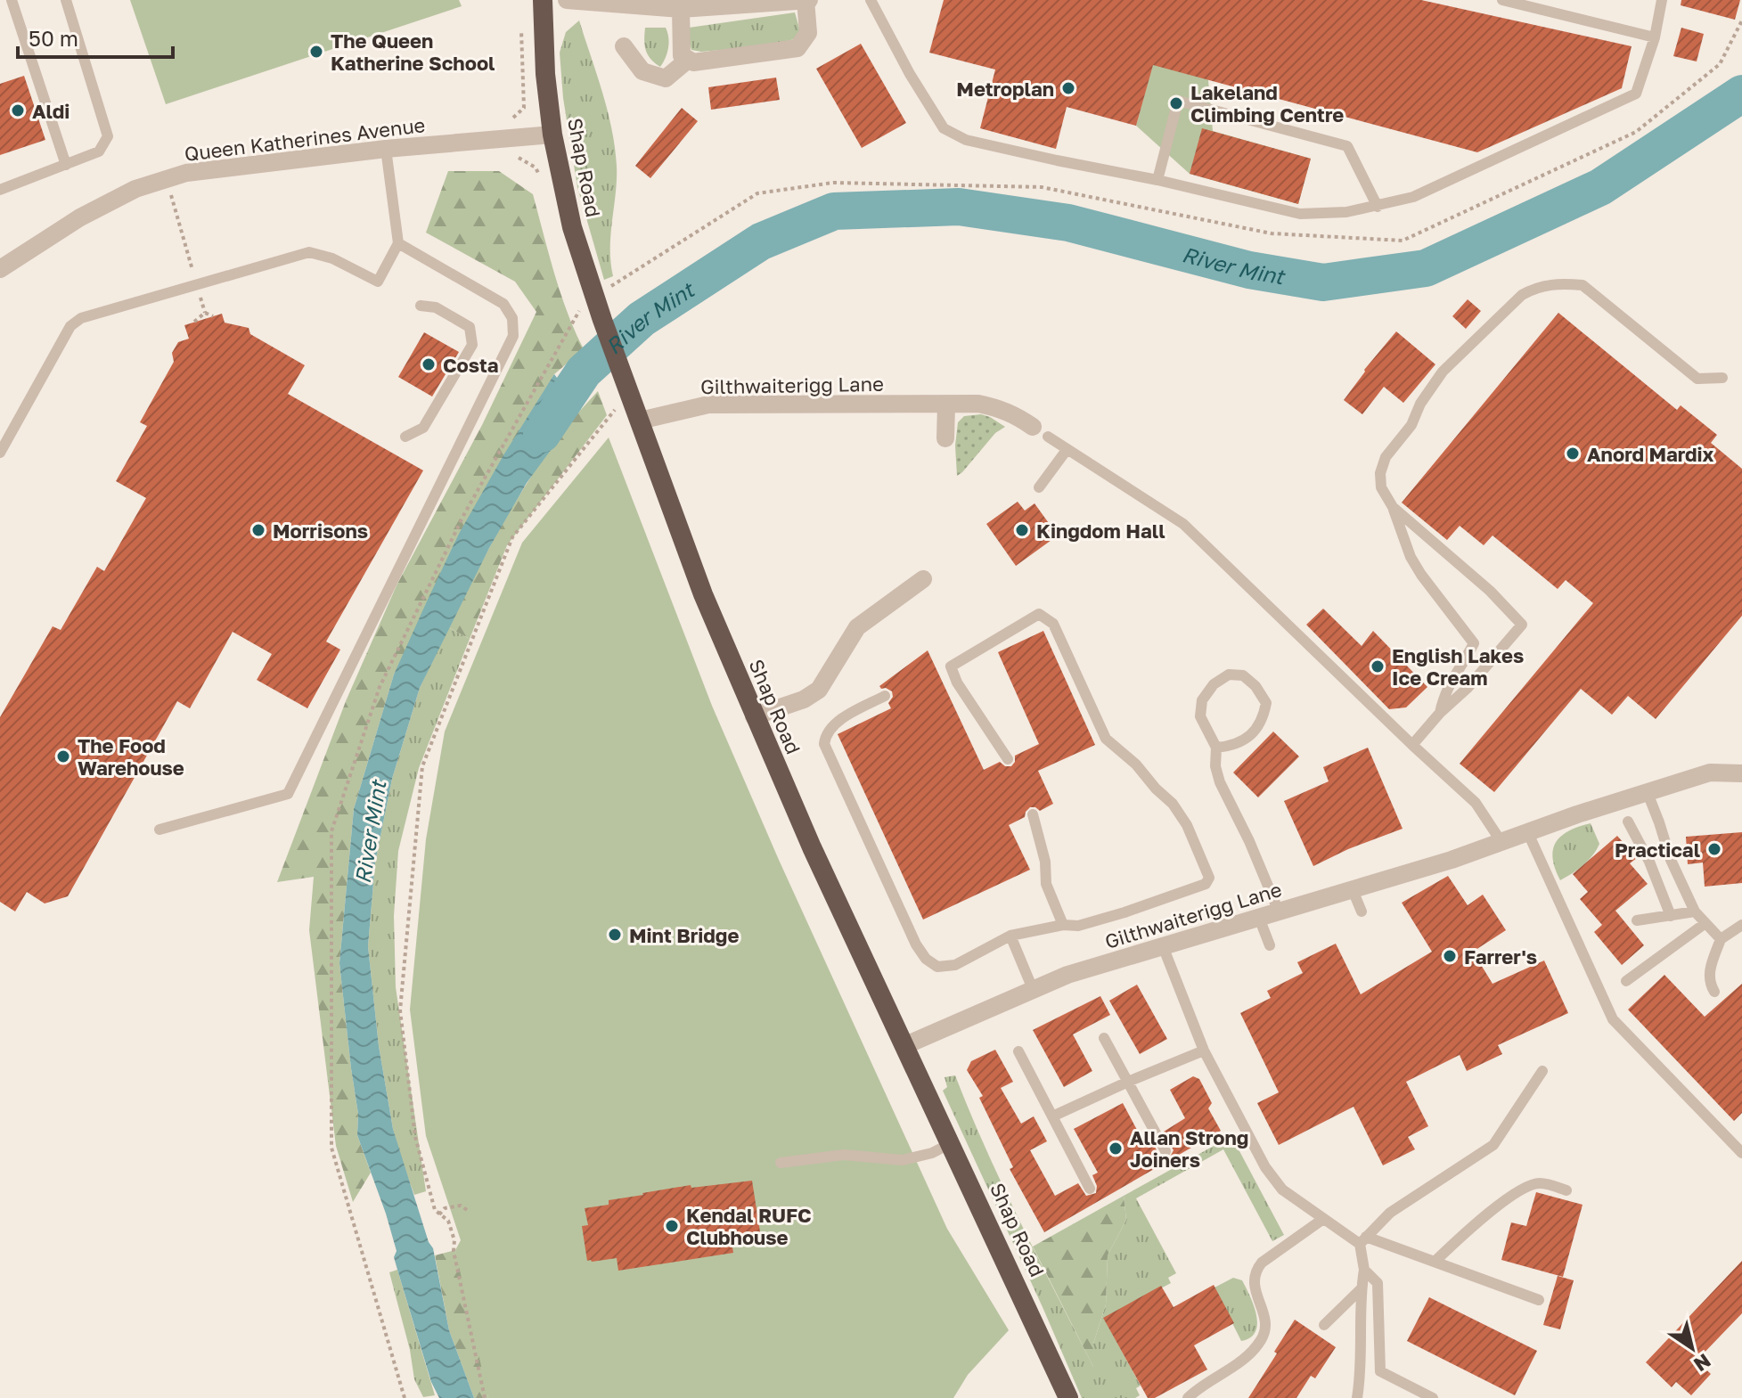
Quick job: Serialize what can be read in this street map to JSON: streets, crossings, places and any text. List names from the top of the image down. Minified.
{"streets":{"highway":["Shap Road"],"street":["Queen Katherines Avenue","Gilthwaiterigg Lane"]},"crossings":[["Queen Katherines Avenue","Shap Road"],["Shap Road","Gilthwaiterigg Lane"]],"water":["River Mint"],"places":["The Queen Katherine School","Metroplan","Lakeland Climbing Centre","Aldi","Costa","Anord Mardix","Morrisons","Kingdom Hall","English Lakes Ice Cream","The Food Warehouse","Practical","Mint Bridge","Farrer's","Allan Strong Joiners","Kendal RUFC Clubhouse"],"scale_bar":"50 m","north":"bottom right"}
